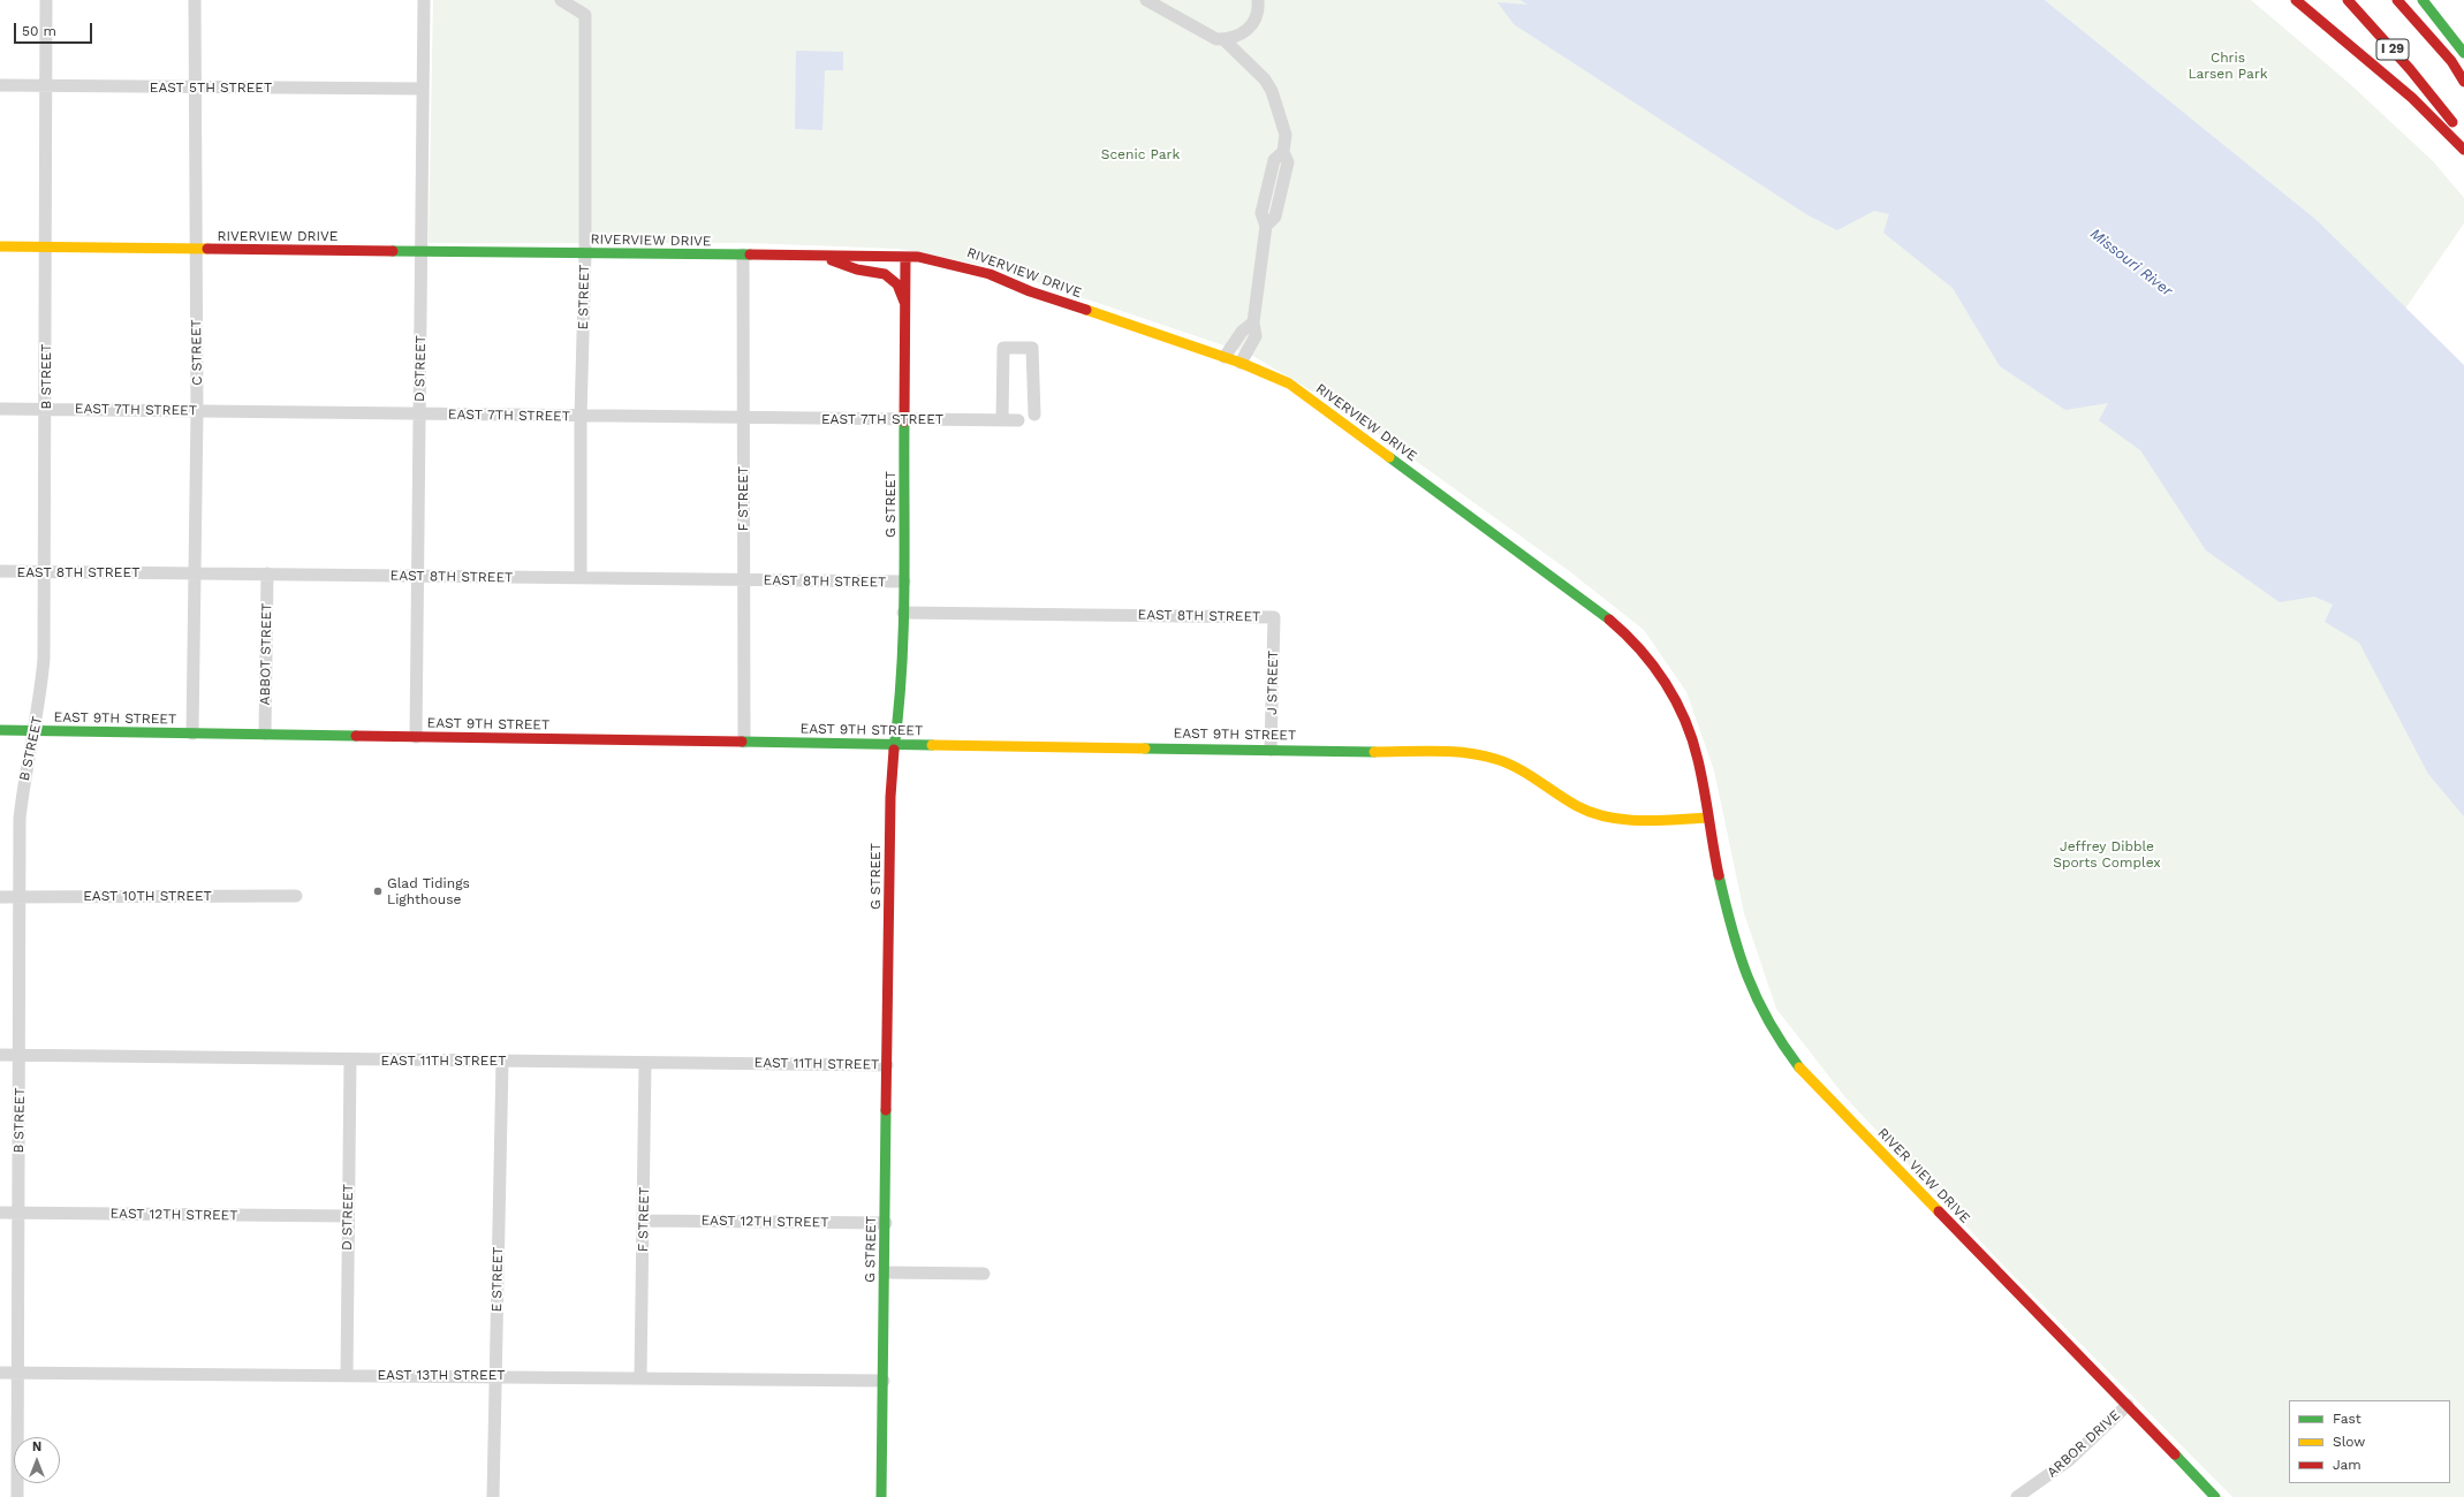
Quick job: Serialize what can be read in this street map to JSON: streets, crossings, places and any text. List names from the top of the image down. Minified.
{"streets":{"main road":["I 29","RIVERVIEW DRIVE","G STREET","EAST 9TH STREET","RIVER VIEW DRIVE"],"street":["EAST 5TH STREET","E STREET","C STREET","D STREET","B STREET","EAST 7TH STREET","F STREET","EAST 8TH STREET","ABBOT STREET","J STREET","EAST 10TH STREET","EAST 11TH STREET","EAST 12TH STREET","EAST 13TH STREET","ARBOR DRIVE"]},"crossings":[["EAST 5TH STREET","C STREET"],["EAST 5TH STREET","D STREET"],["EAST 5TH STREET","B STREET"],["RIVERVIEW DRIVE","E STREET"],["RIVERVIEW DRIVE","C STREET"],["RIVERVIEW DRIVE","D STREET"],["RIVERVIEW DRIVE","B STREET"],["RIVERVIEW DRIVE","F STREET"],["RIVERVIEW DRIVE","G STREET"],["RIVERVIEW DRIVE","EAST 9TH STREET"],["RIVERVIEW DRIVE","RIVER VIEW DRIVE"],["E STREET","EAST 7TH STREET"],["E STREET","EAST 8TH STREET"],["E STREET","EAST 11TH STREET"],["E STREET","EAST 13TH STREET"],["C STREET","EAST 7TH STREET"],["C STREET","EAST 8TH STREET"],["C STREET","EAST 9TH STREET"],["D STREET","EAST 7TH STREET"],["D STREET","EAST 8TH STREET"],["D STREET","EAST 9TH STREET"],["D STREET","EAST 11TH STREET"],["D STREET","EAST 12TH STREET"],["D STREET","EAST 13TH STREET"],["B STREET","EAST 7TH STREET"],["B STREET","EAST 8TH STREET"],["B STREET","EAST 9TH STREET"],["B STREET","EAST 10TH STREET"],["B STREET","EAST 11TH STREET"],["B STREET","EAST 12TH STREET"],["B STREET","EAST 13TH STREET"],["EAST 7TH STREET","F STREET"],["EAST 7TH STREET","G STREET"],["F STREET","EAST 8TH STREET"],["F STREET","EAST 9TH STREET"],["F STREET","EAST 11TH STREET"],["F STREET","EAST 12TH STREET"],["F STREET","EAST 13TH STREET"],["G STREET","EAST 8TH STREET"],["G STREET","EAST 9TH STREET"],["G STREET","EAST 11TH STREET"],["G STREET","EAST 12TH STREET"],["G STREET","EAST 13TH STREET"],["EAST 8TH STREET","ABBOT STREET"],["EAST 8TH STREET","J STREET"],["ABBOT STREET","EAST 9TH STREET"],["J STREET","EAST 9TH STREET"],["EAST 9TH STREET","RIVER VIEW DRIVE"],["RIVER VIEW DRIVE","ARBOR DRIVE"]],"water":["Missouri River"],"parks":["Chris Larsen Park","Scenic Park","Jeffrey Dibble Sports Complex"],"places":["Glad Tidings Lighthouse"],"legend":["Fast","Slow","Jam"],"scale_bar":"50 m","north":"top"}
